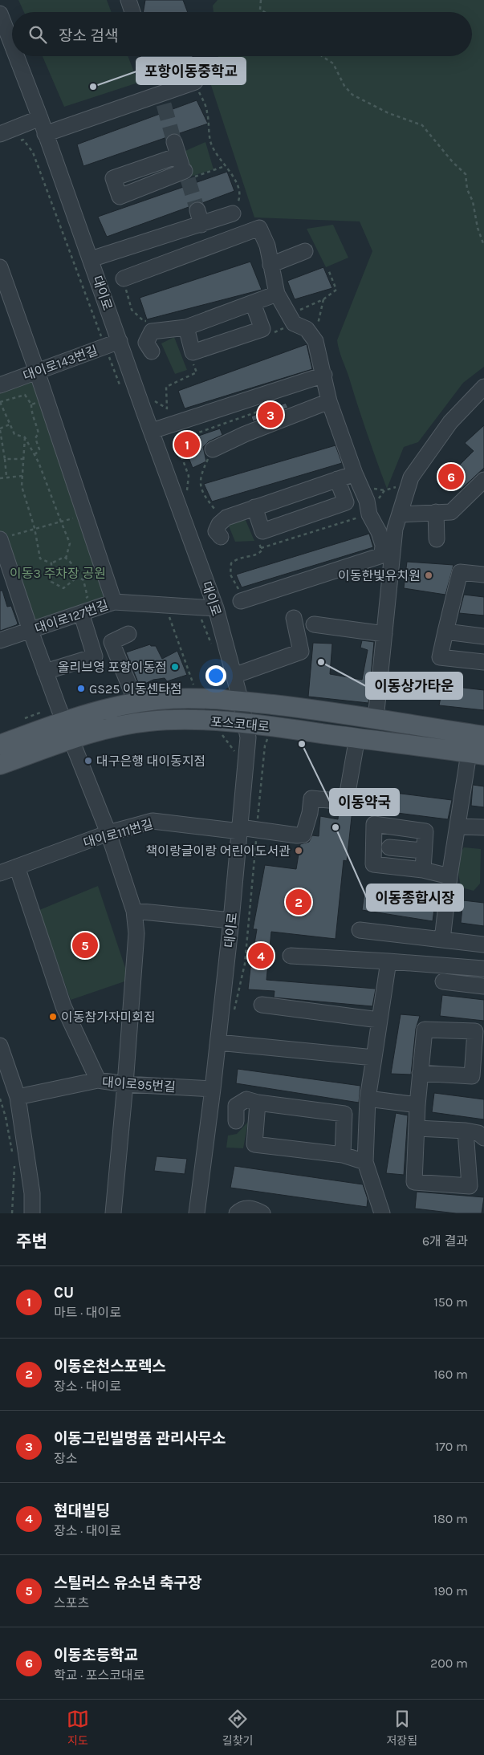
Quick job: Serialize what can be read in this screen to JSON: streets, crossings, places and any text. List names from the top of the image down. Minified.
{"streets":{"main road":["포스코대로"],"street":["대이로","대이로143번길","대이로127번길","대이로111번길","대이로95번길"]},"crossings":[["대이로","대이로143번길"],["대이로","대이로127번길"],["대이로","포스코대로"],["대이로","대이로111번길"],["대이로","대이로95번길"],["포스코대로","대이로111번길"]],"parks":["이동3 주차장 공원"],"places":["포항이동중학교","이동한빛유치원","이동상가타운","올리브영 포항이동점","GS25 이동센타점","이동약국","대구은행 대이동지점","이동종합시장","책이랑글이랑 어린이도서관","이동참가자미회집"],"page":{"search":"장소 검색","pins":["3","1","6","2","5","4"],"heading":["주변","6개 결과"],"list":[{"mark":"1","name":"CU","note":"마트 · 대이로","value":"150 m"},{"mark":"2","name":"이동온천스포렉스","note":"장소 · 대이로","value":"160 m"},{"mark":"3","name":"이동그린빌명품 관리사무소","note":"장소","value":"170 m"},{"mark":"4","name":"현대빌딩","note":"장소 · 대이로","value":"180 m"},{"mark":"5","name":"스틸러스 유소년 축구장","note":"스포츠","value":"190 m"},{"mark":"6","name":"이동초등학교","note":"학교 · 포스코대로","value":"200 m"}],"nav":["지도","길찾기","저장됨"]}}
